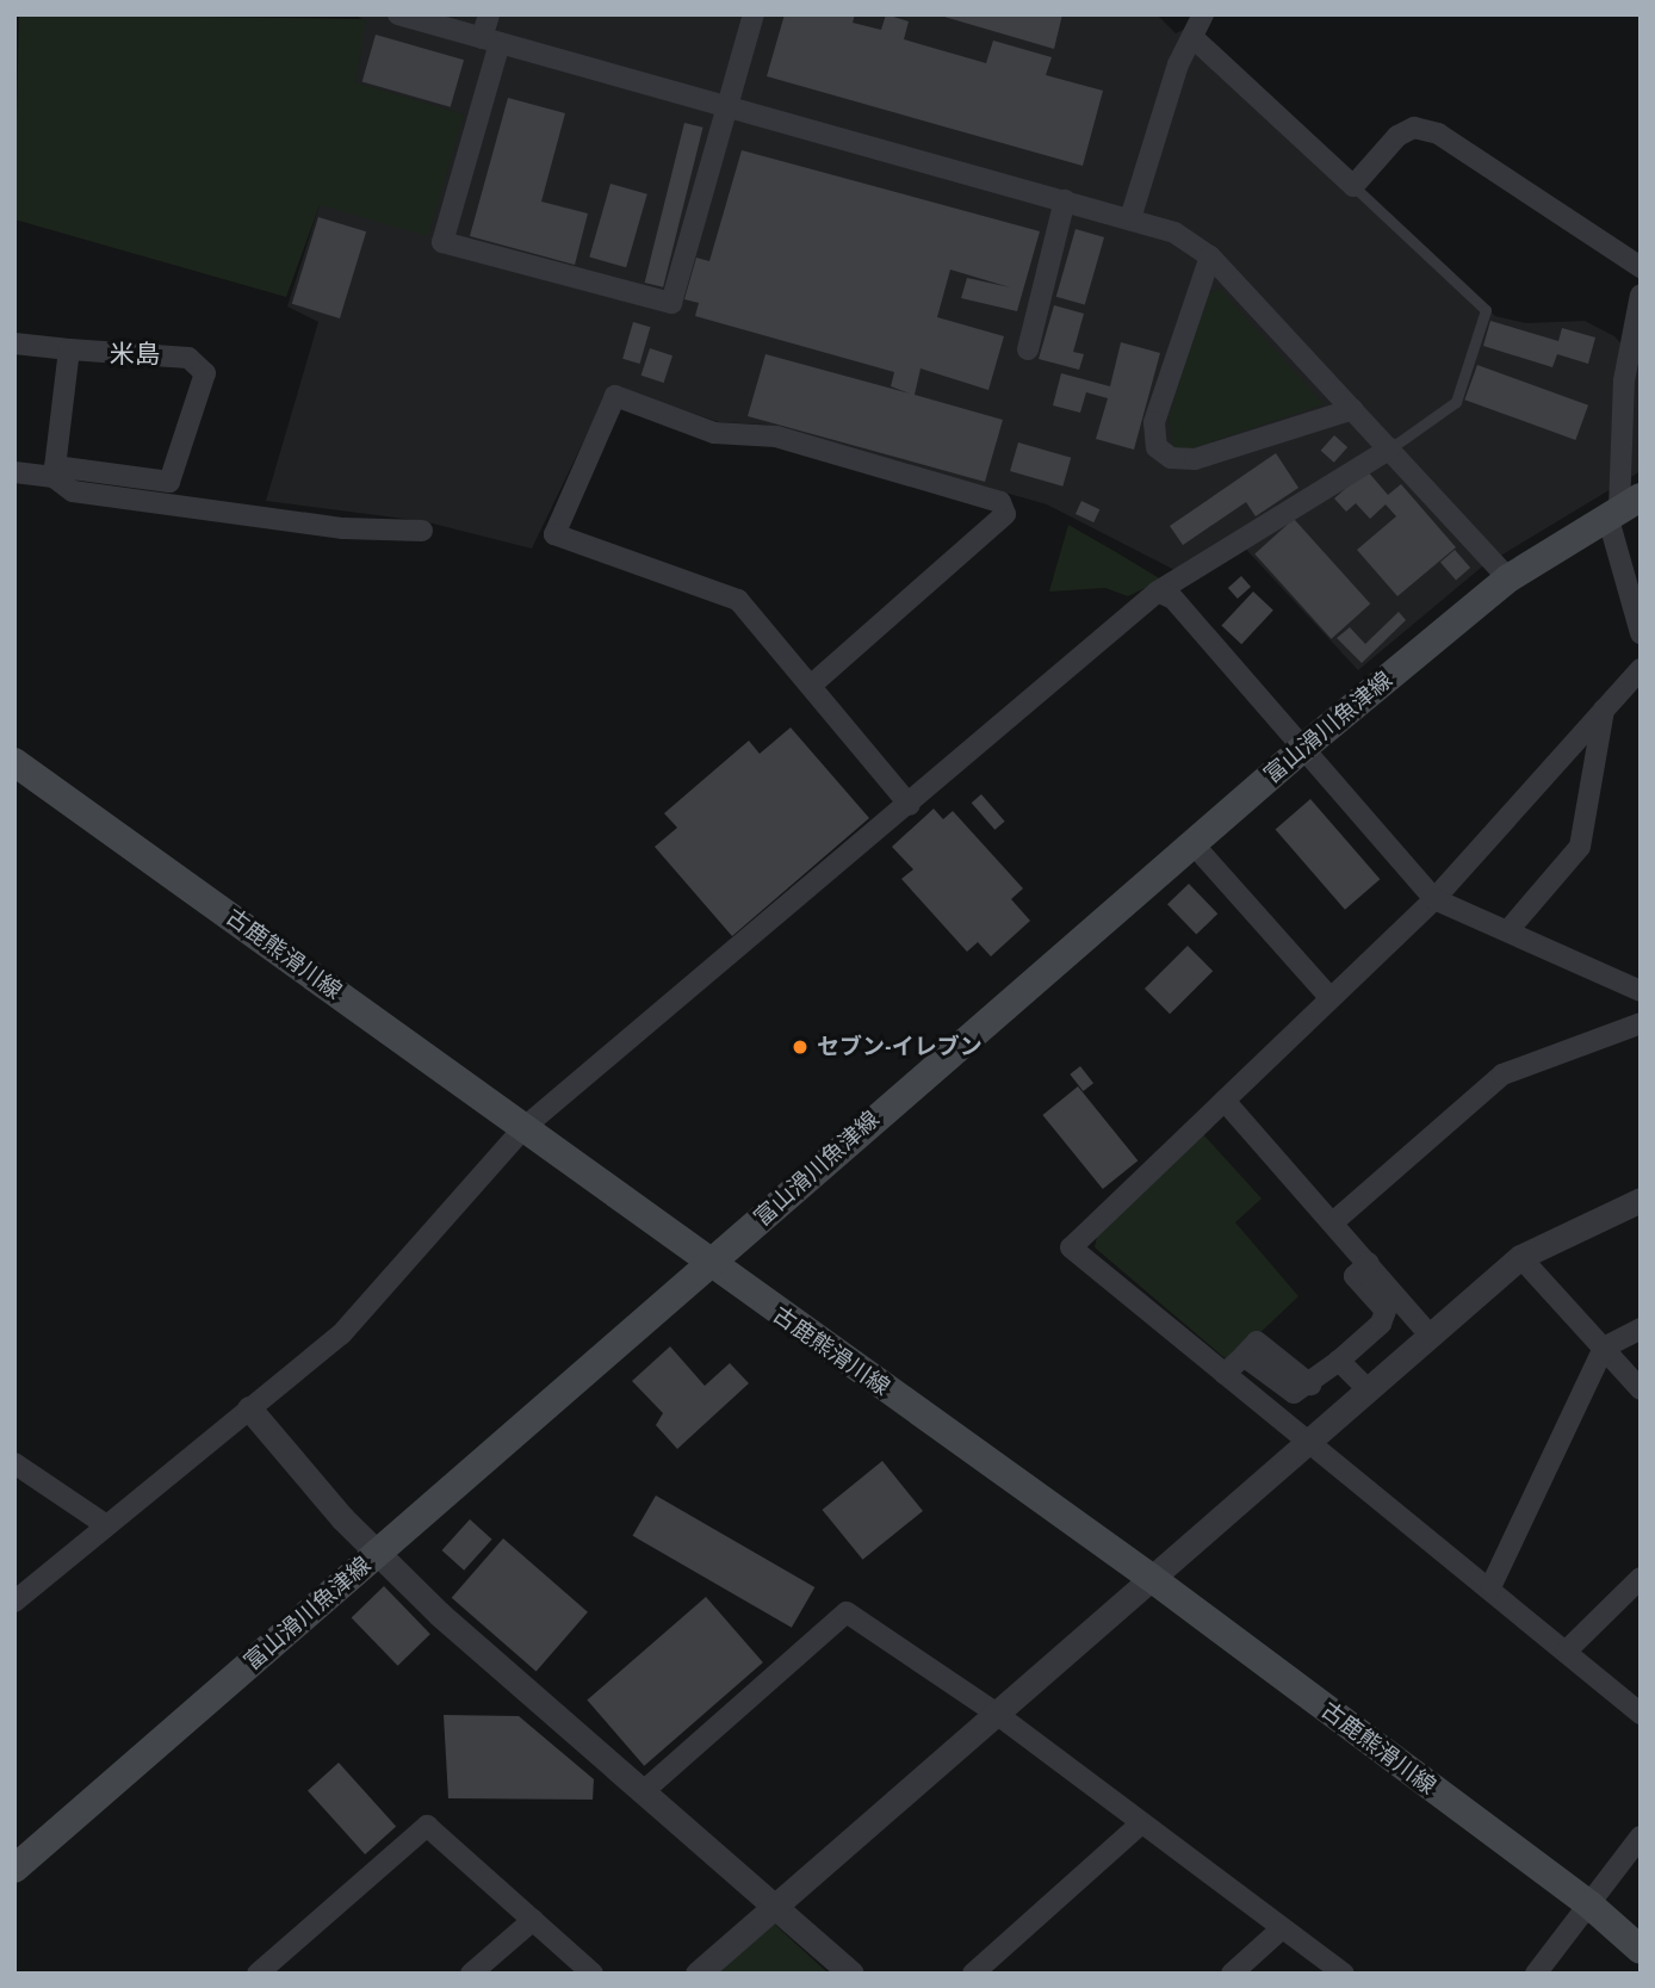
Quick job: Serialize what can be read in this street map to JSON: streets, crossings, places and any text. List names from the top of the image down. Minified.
{"streets":{"main road":["富山滑川魚津線","古鹿熊滑川線"]},"crossings":[["富山滑川魚津線","古鹿熊滑川線"]],"districts":["米島"],"places":["セブン-イレブン"]}
